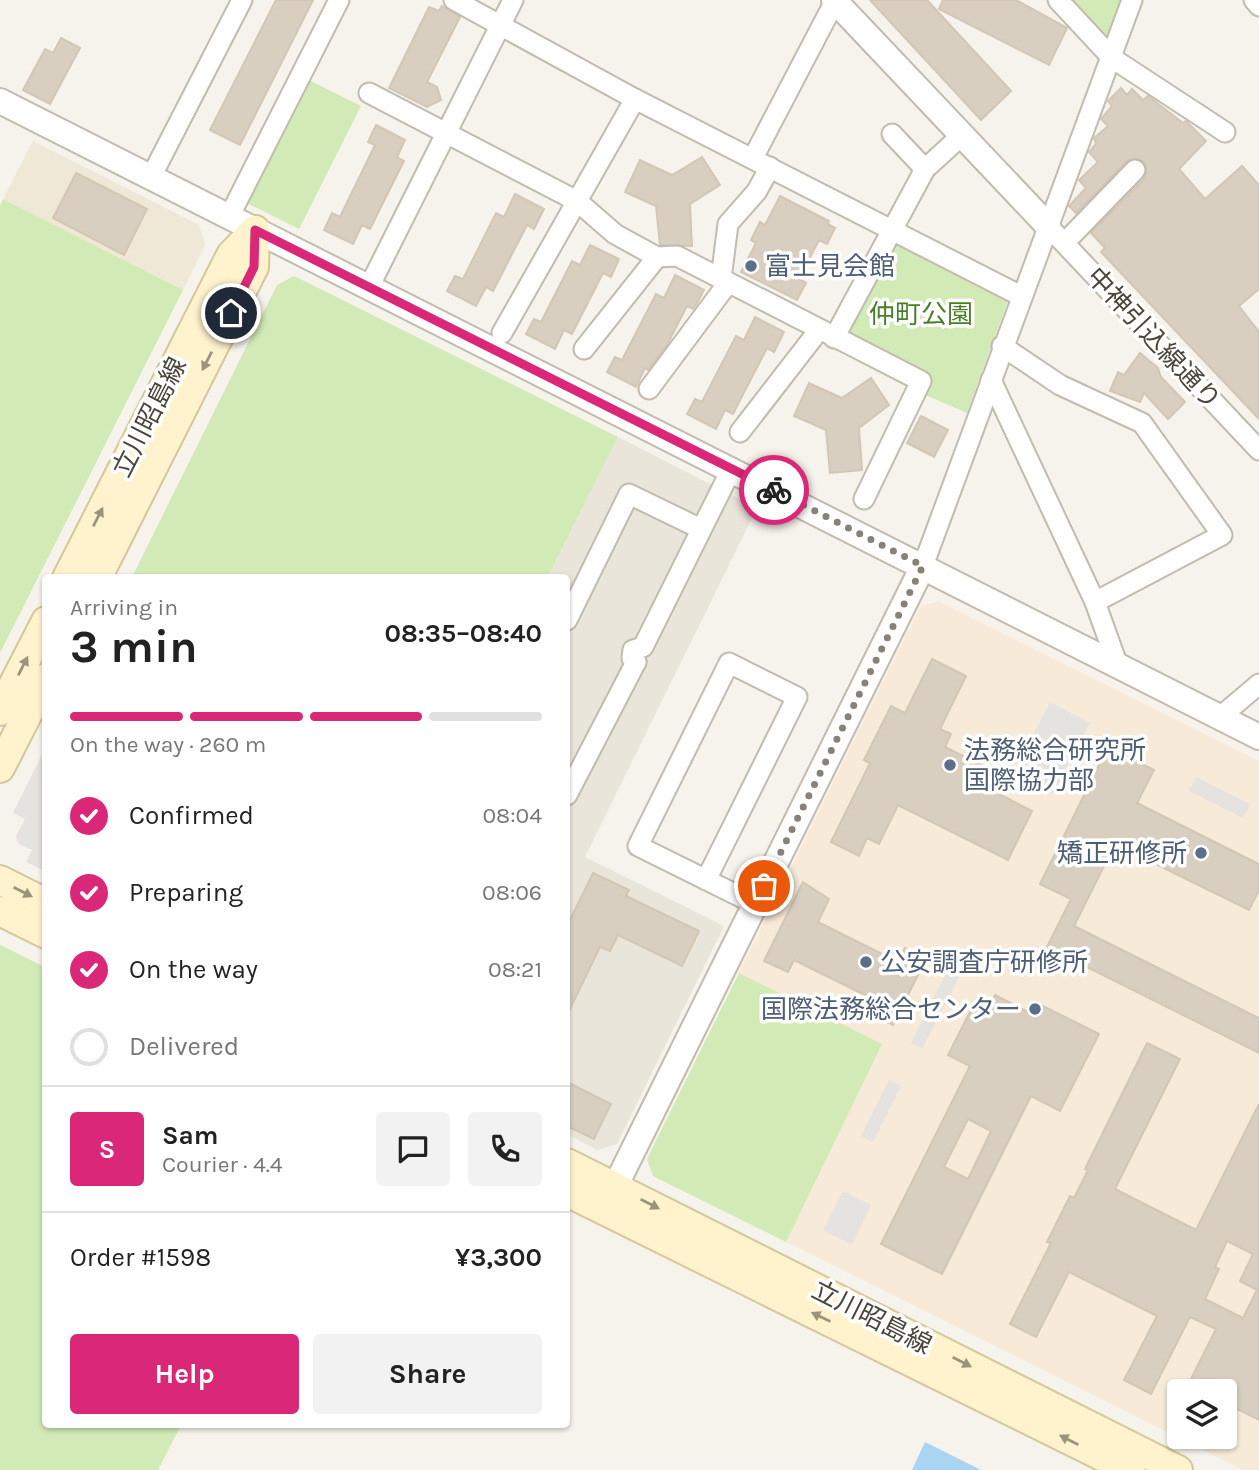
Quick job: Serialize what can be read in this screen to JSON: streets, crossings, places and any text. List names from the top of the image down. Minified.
{"streets":{"main road":["立川昭島線"],"street":["中神引込線通り"]},"parks":["仲町公園"],"places":["富士見会館","法務総合研究所 国際協力部","矯正研修所","公安調査庁研修所","国際法務総合センター"],"page":{"heading":["3 min","Arriving in","08:35–08:40"],"panel":["Sam","Courier · 4.4","Order #1598","¥3,300"],"bar":"On the way · 260 m","list":[["Confirmed","08:04"],["Preparing","08:06"],["On the way","08:21"],"Delivered"],"round":"S","buttons":["Help","Share"]}}
